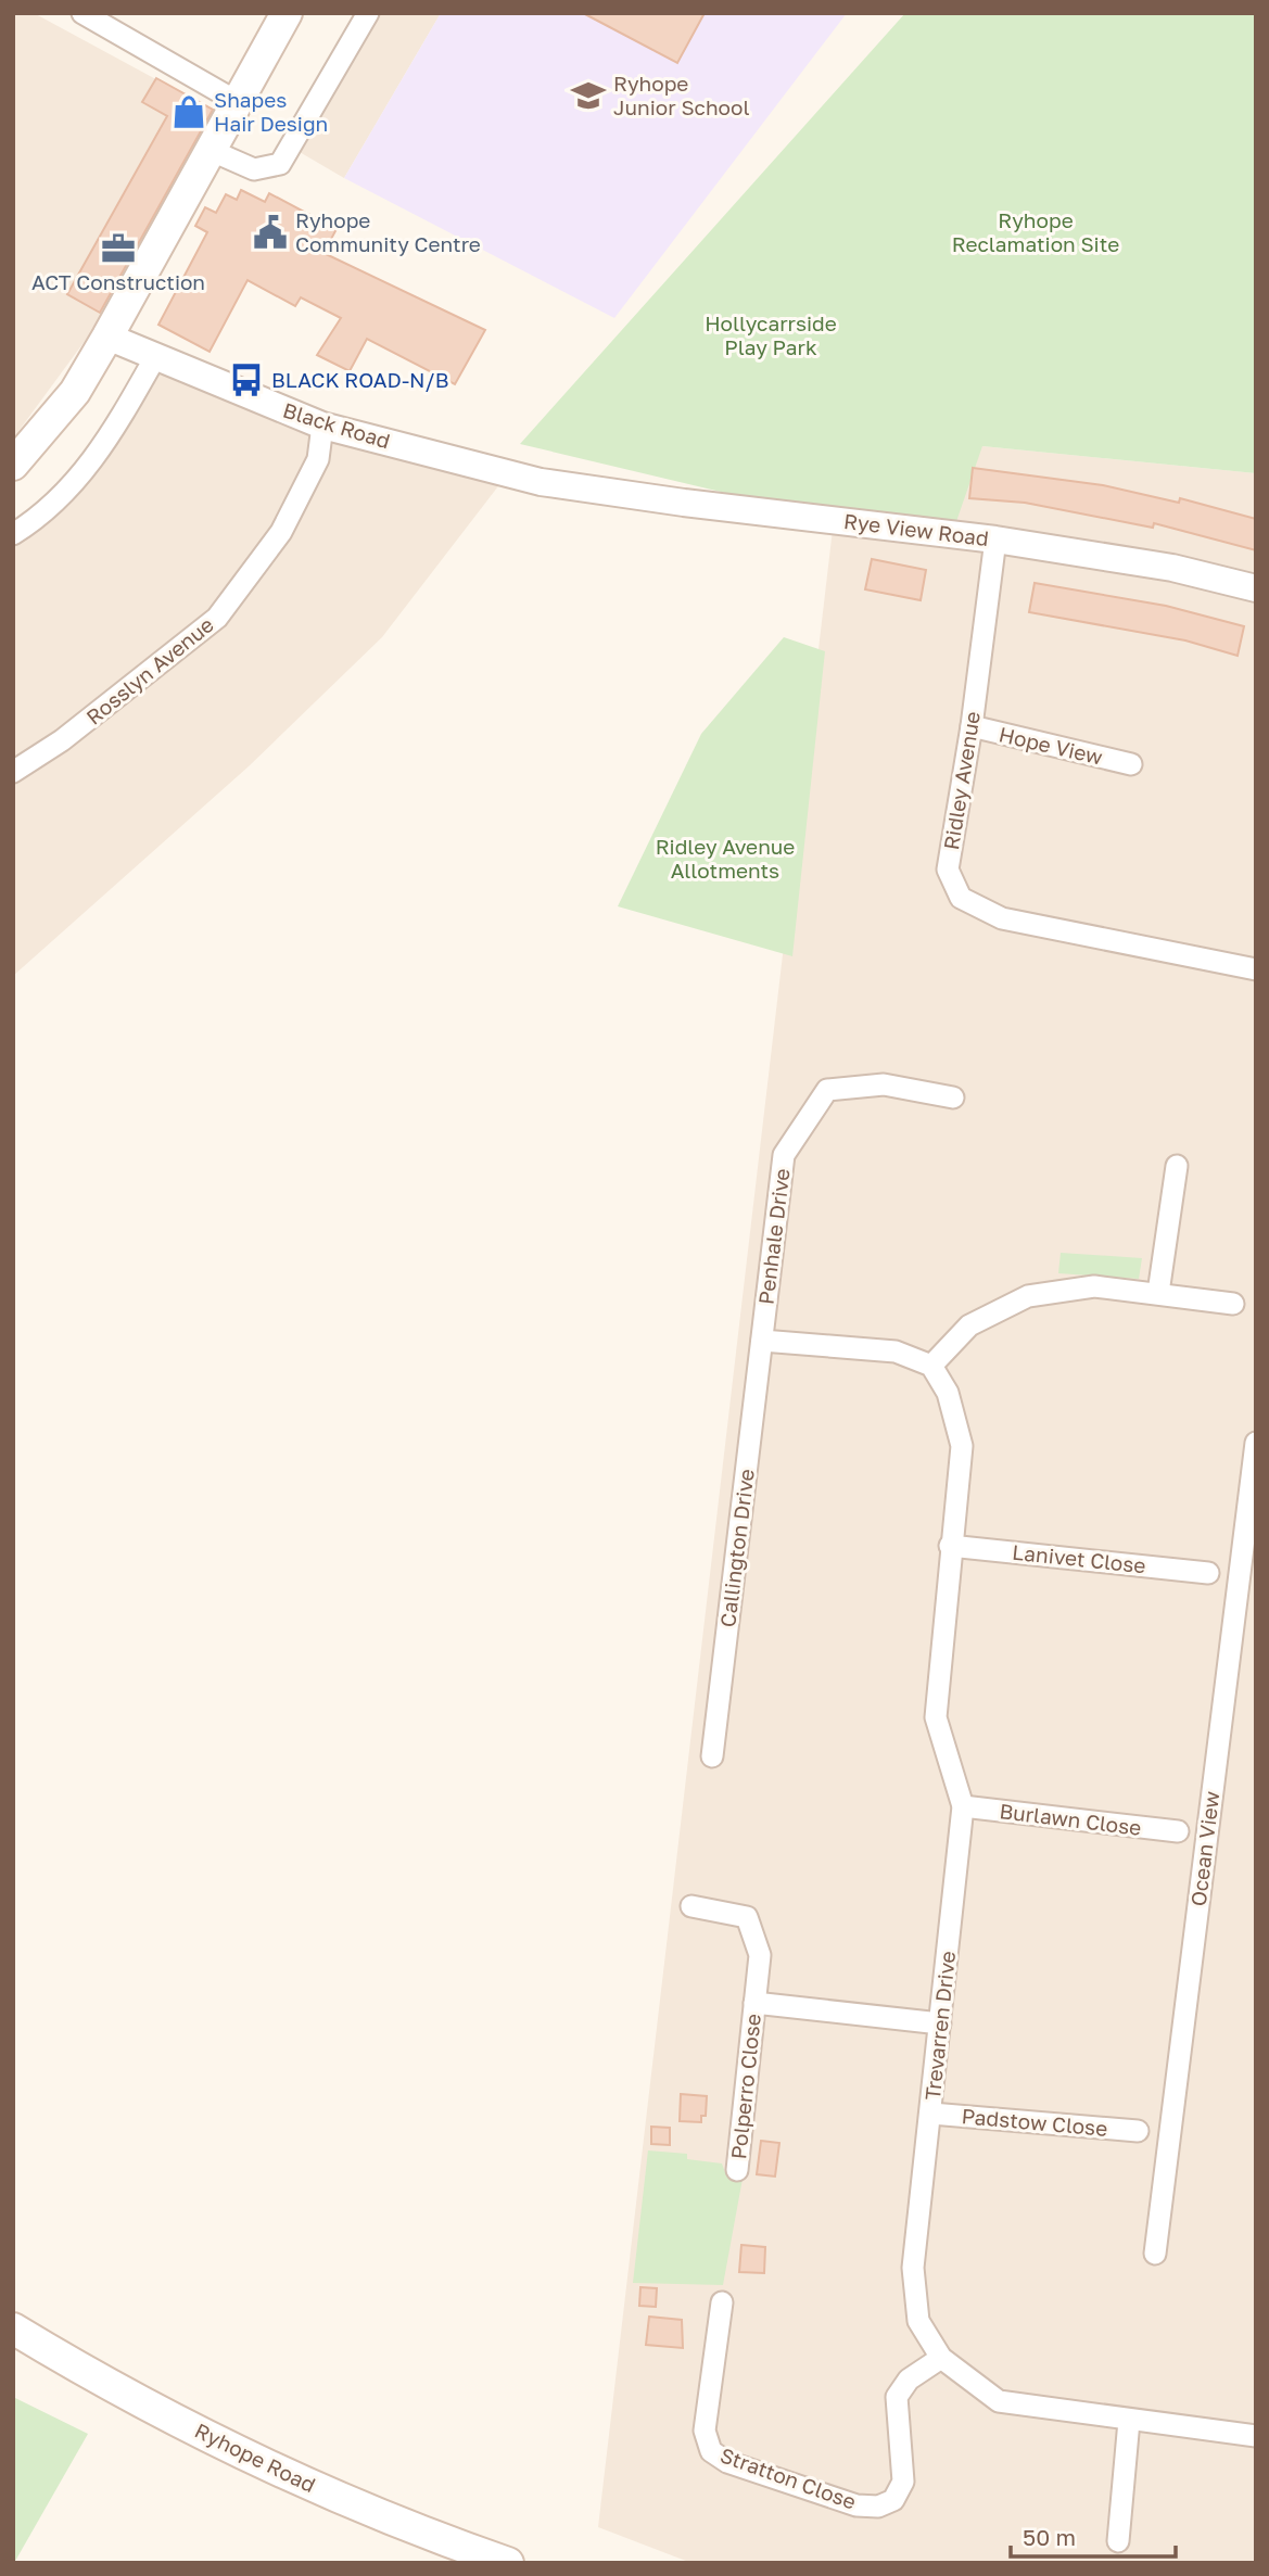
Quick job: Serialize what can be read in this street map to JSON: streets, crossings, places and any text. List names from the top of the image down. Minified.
{"streets":{"main road":["Ryhope Road"],"street":["Black Road","Rye View Road","Rosslyn Avenue","Hope View","Ridley Avenue","Penhale Drive","Callington Drive","Lanivet Close","Burlawn Close","Ocean View","Trevarren Drive","Polperro Close","Padstow Close","Stratton Close"]},"crossings":[["Black Road","Rye View Road"],["Black Road","Rosslyn Avenue"],["Rye View Road","Ridley Avenue"],["Hope View","Ridley Avenue"],["Penhale Drive","Callington Drive"],["Lanivet Close","Trevarren Drive"],["Burlawn Close","Trevarren Drive"],["Trevarren Drive","Polperro Close"],["Trevarren Drive","Padstow Close"],["Trevarren Drive","Stratton Close"]],"parks":["Ryhope Reclamation Site","Hollycarrside Play Park","Ridley Avenue Allotments"],"places":{"school or university":["Ryhope Junior School"],"shop":["Shapes Hair Design"],"public building":["Ryhope Community Centre"],"office":["ACT Construction"],"bus stop":["BLACK ROAD-N/B"]},"scale_bar":"50 m"}
